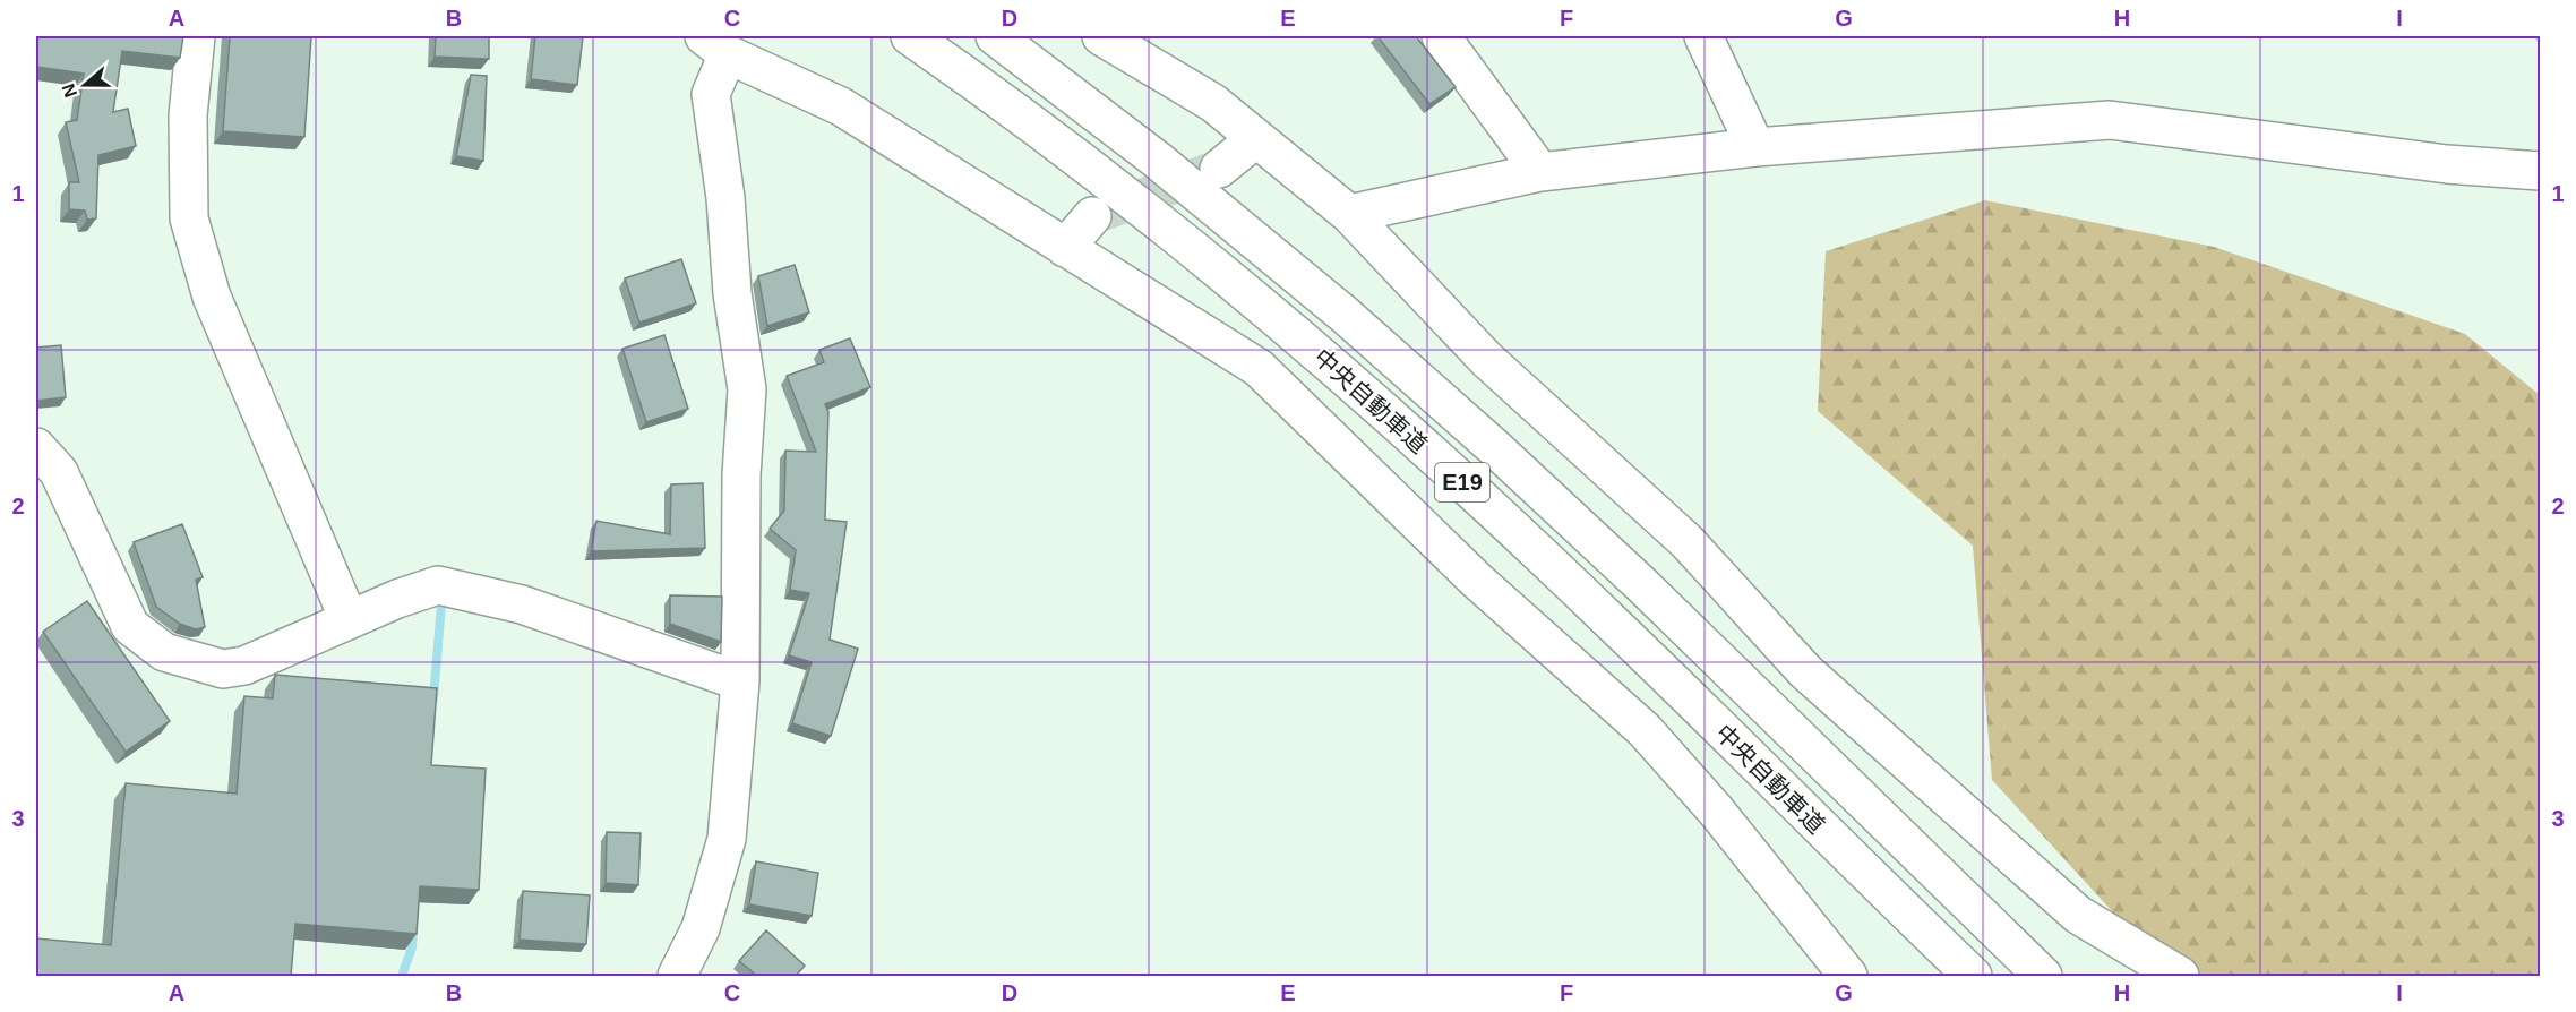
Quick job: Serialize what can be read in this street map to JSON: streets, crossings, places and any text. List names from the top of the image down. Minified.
{"streets":{"main road":["中央自動車道","E19"]},"north":"left","grid":{"columns":["A","B","C","D","E","F","G","H","I"],"rows":["1","2","3"]}}
